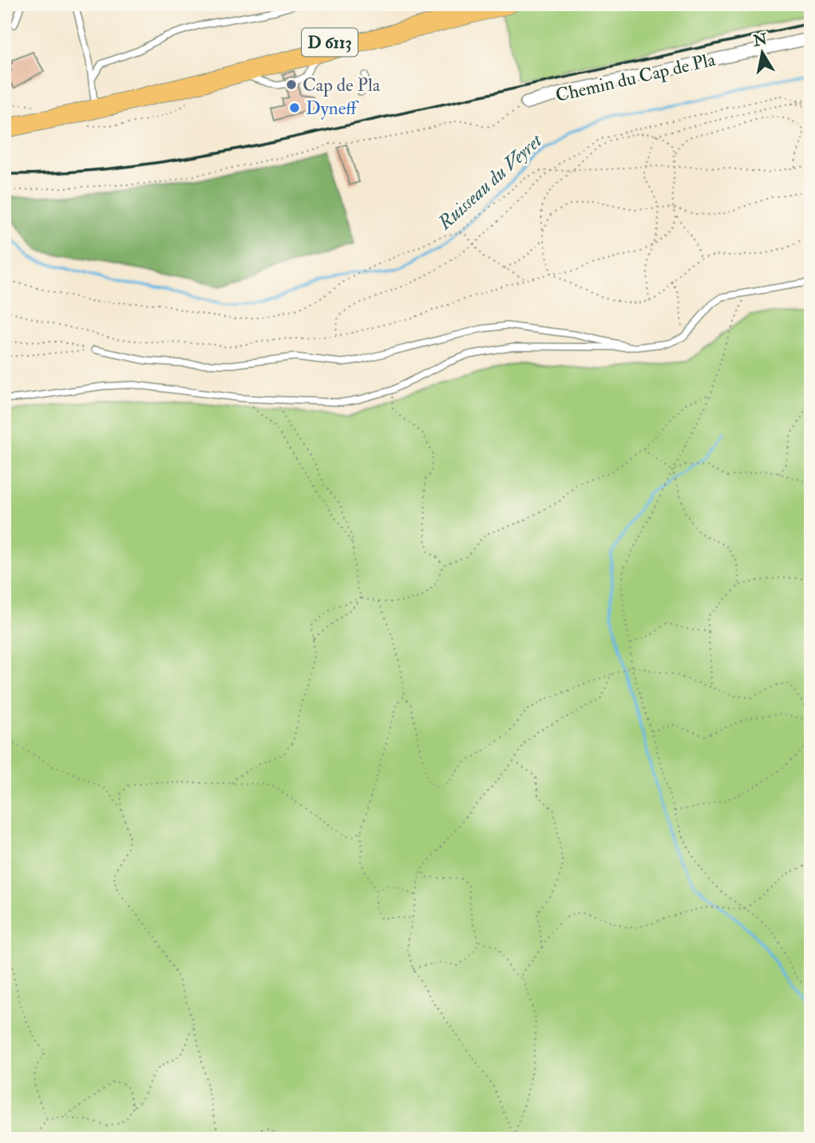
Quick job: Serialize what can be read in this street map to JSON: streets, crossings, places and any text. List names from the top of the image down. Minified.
{"streets":{"main road":["D 6113"],"street":["Chemin du Cap de Pla"]},"water":["Ruisseau du Veyret"],"places":["Cap de Pla","Dyneff"],"north":"top"}
